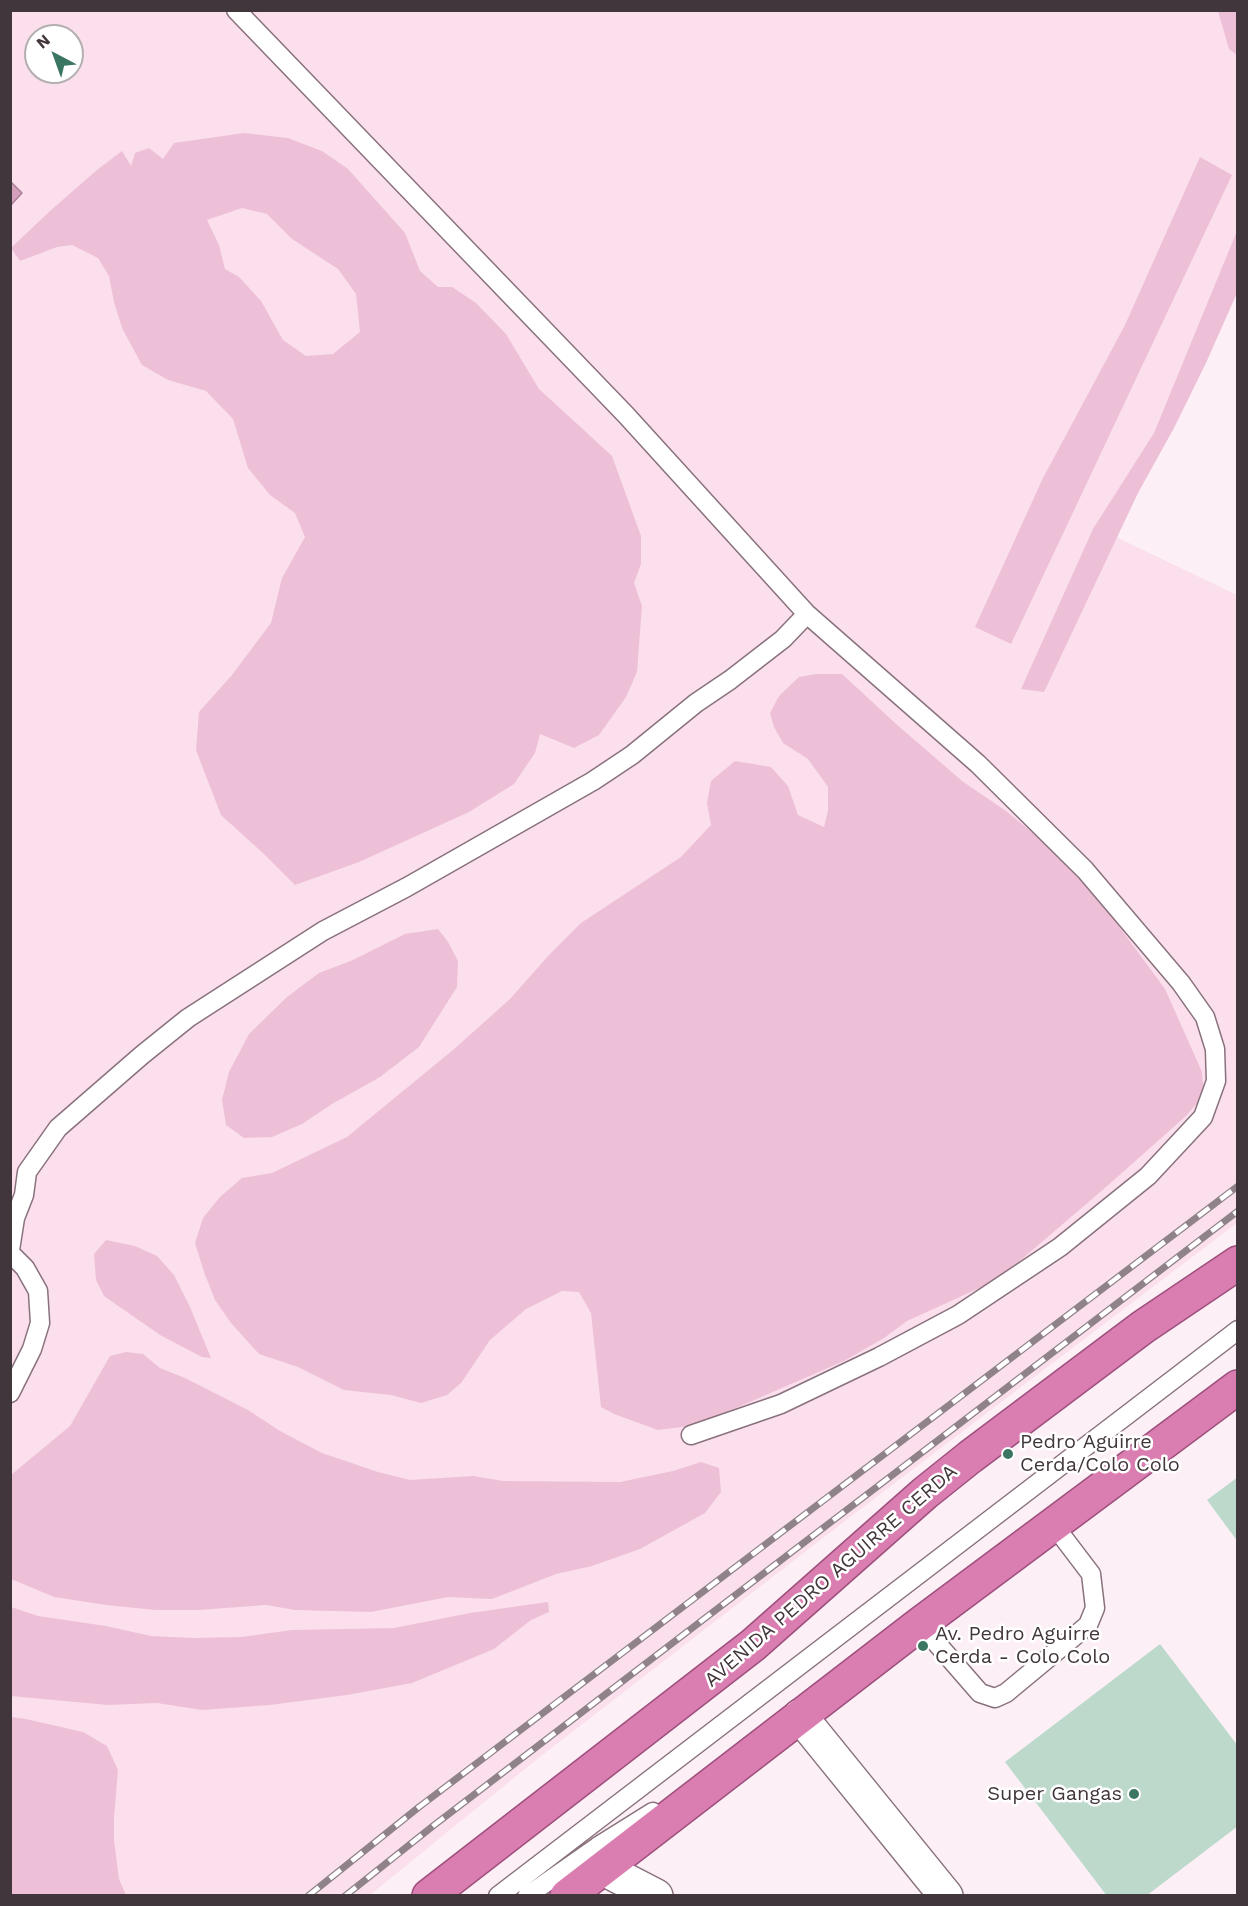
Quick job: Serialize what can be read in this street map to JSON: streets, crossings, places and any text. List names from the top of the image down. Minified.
{"streets":{"highway":["AVENIDA PEDRO AGUIRRE CERDA"]},"places":["Pedro Aguirre Cerda/Colo Colo","Av. Pedro Aguirre Cerda - Colo Colo","Super Gangas"],"north":"top left"}
